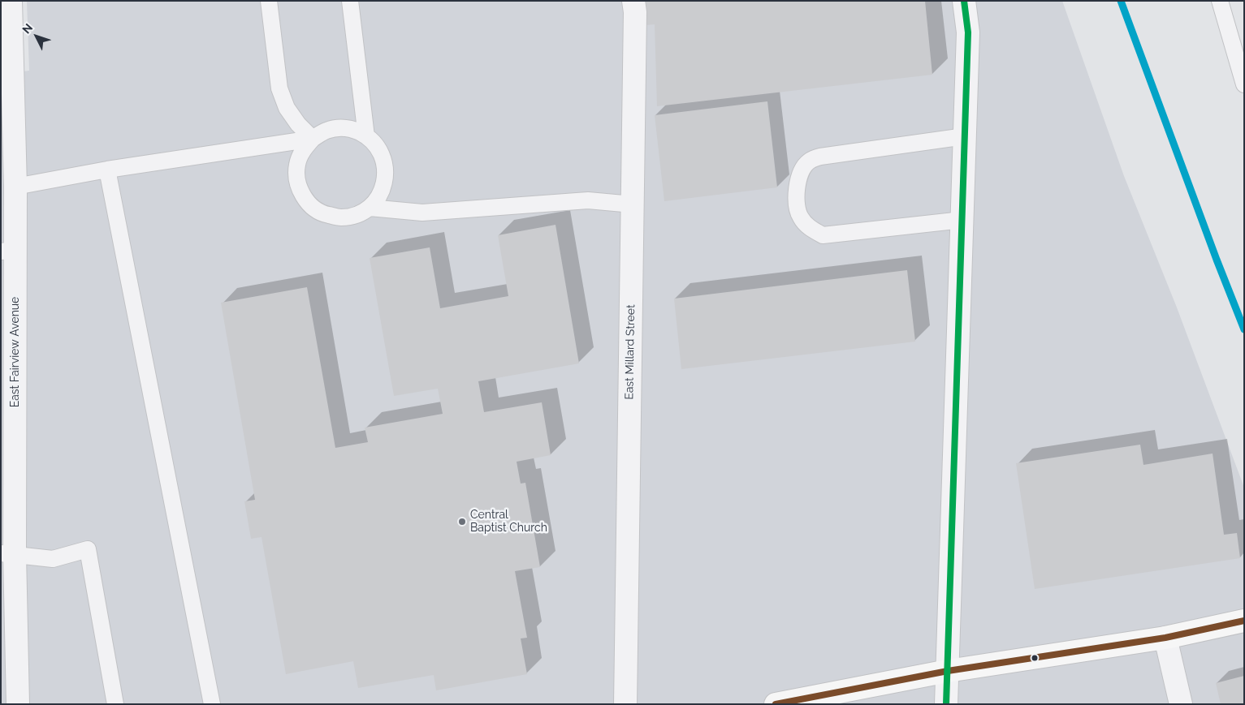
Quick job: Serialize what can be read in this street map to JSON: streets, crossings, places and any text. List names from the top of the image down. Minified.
{"streets":{"street":["East Fairview Avenue","East Millard Street"]},"places":["Central Baptist Church"],"north":"top left"}
